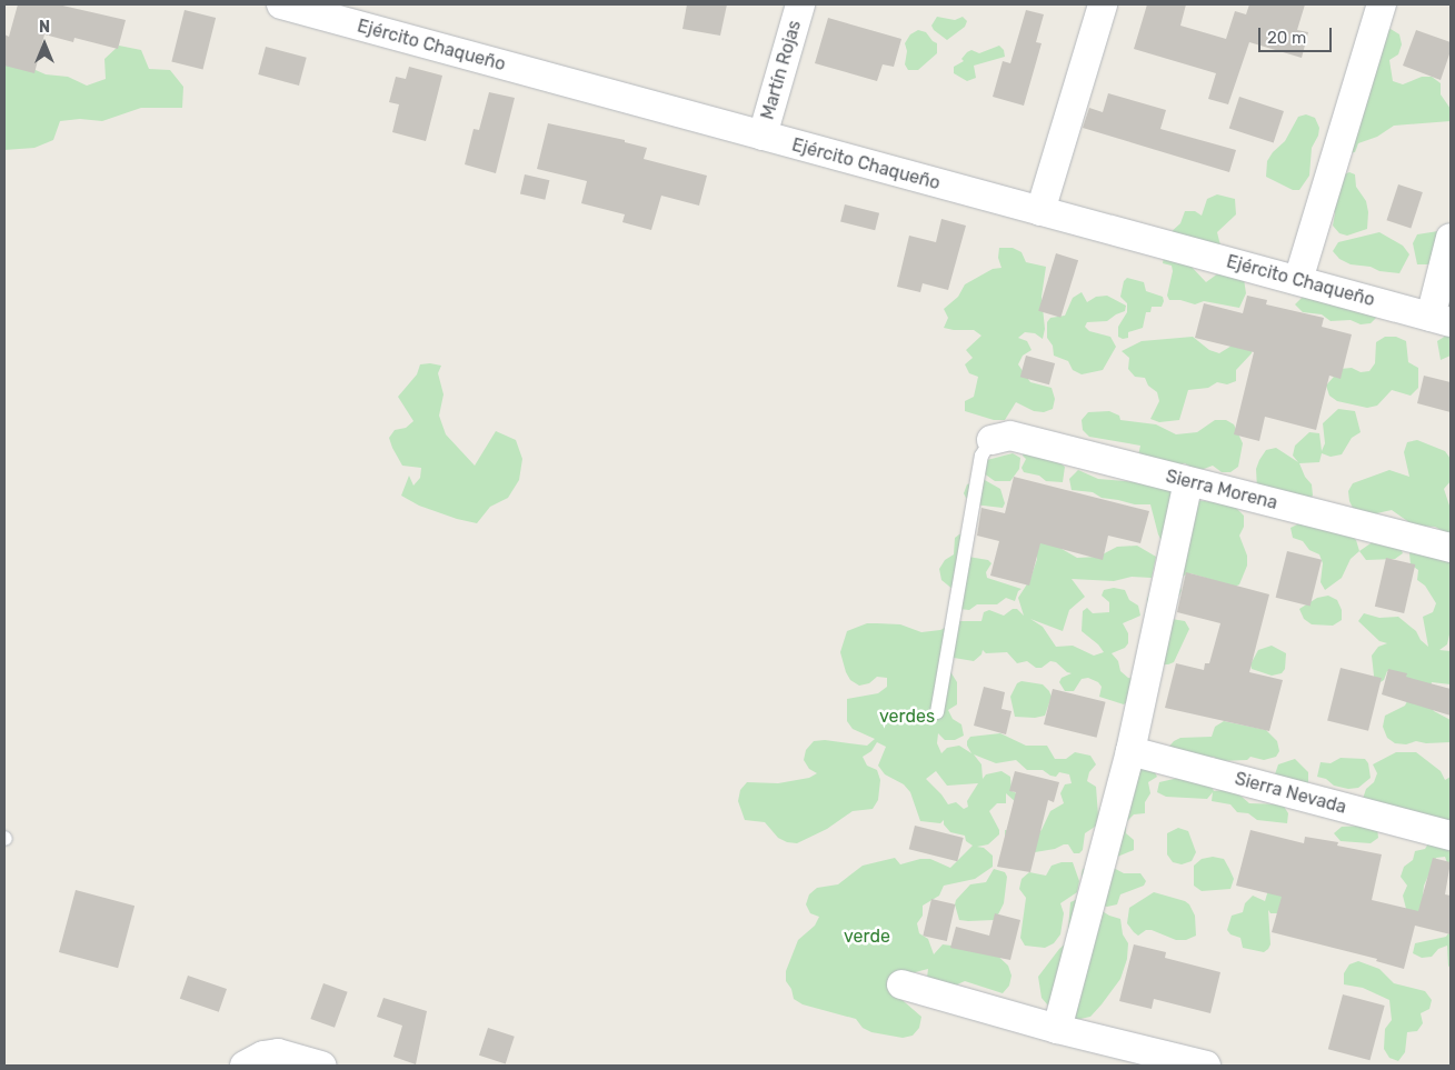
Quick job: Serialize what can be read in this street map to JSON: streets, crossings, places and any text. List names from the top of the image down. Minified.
{"streets":{"street":["Ejército Chaqueño","Martín Rojas","Sierra Morena","Sierra Nevada"]},"crossings":[["Ejército Chaqueño","Martín Rojas"]],"parks":["verdes","verde"],"scale_bar":"20 m","north":"top"}
